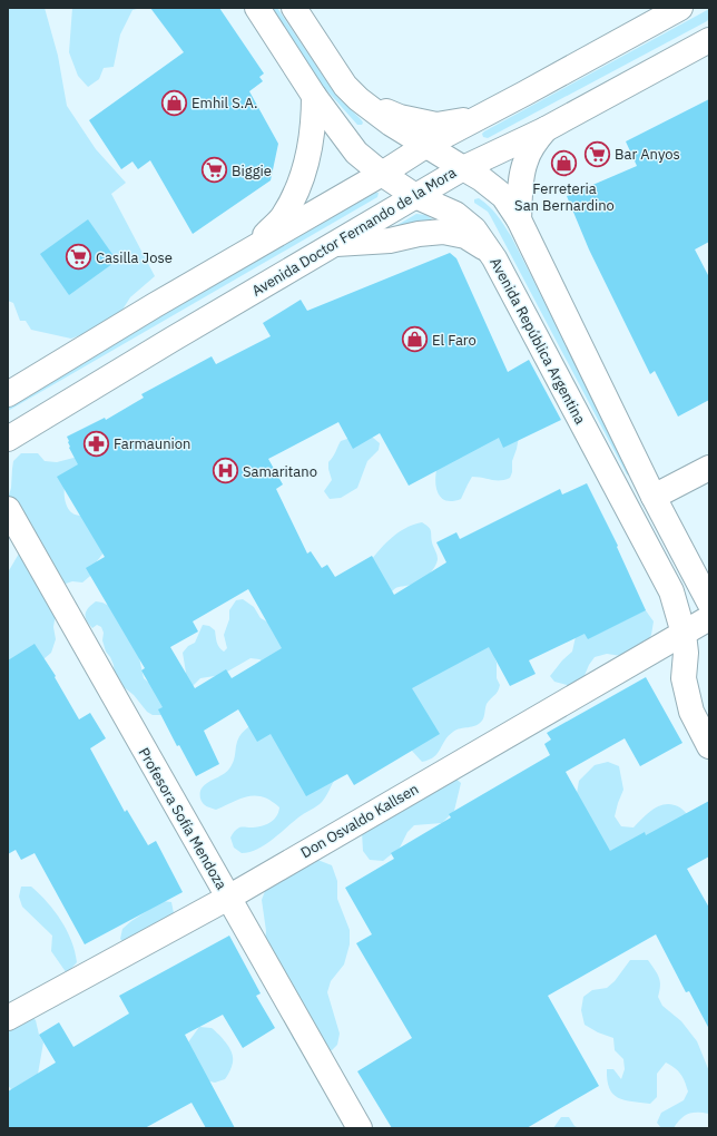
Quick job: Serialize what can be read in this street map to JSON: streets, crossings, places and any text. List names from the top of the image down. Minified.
{"streets":{"main road":["Avenida Doctor Fernando de la Mora","Avenida República Argentina","Profesora Sofía Mendoza","Don Osvaldo Kallsen"]},"crossings":[["Avenida Doctor Fernando de la Mora","Avenida República Argentina"],["Avenida República Argentina","Don Osvaldo Kallsen"],["Profesora Sofía Mendoza","Don Osvaldo Kallsen"]],"places":{"shop":["Emhil S.A.","Ferreteria San Bernardino","El Faro"],"supermarket":["Bar Anyos","Biggie","Casilla Jose"],"pharmacy":["Farmaunion"],"hospital":["Samaritano"]}}
